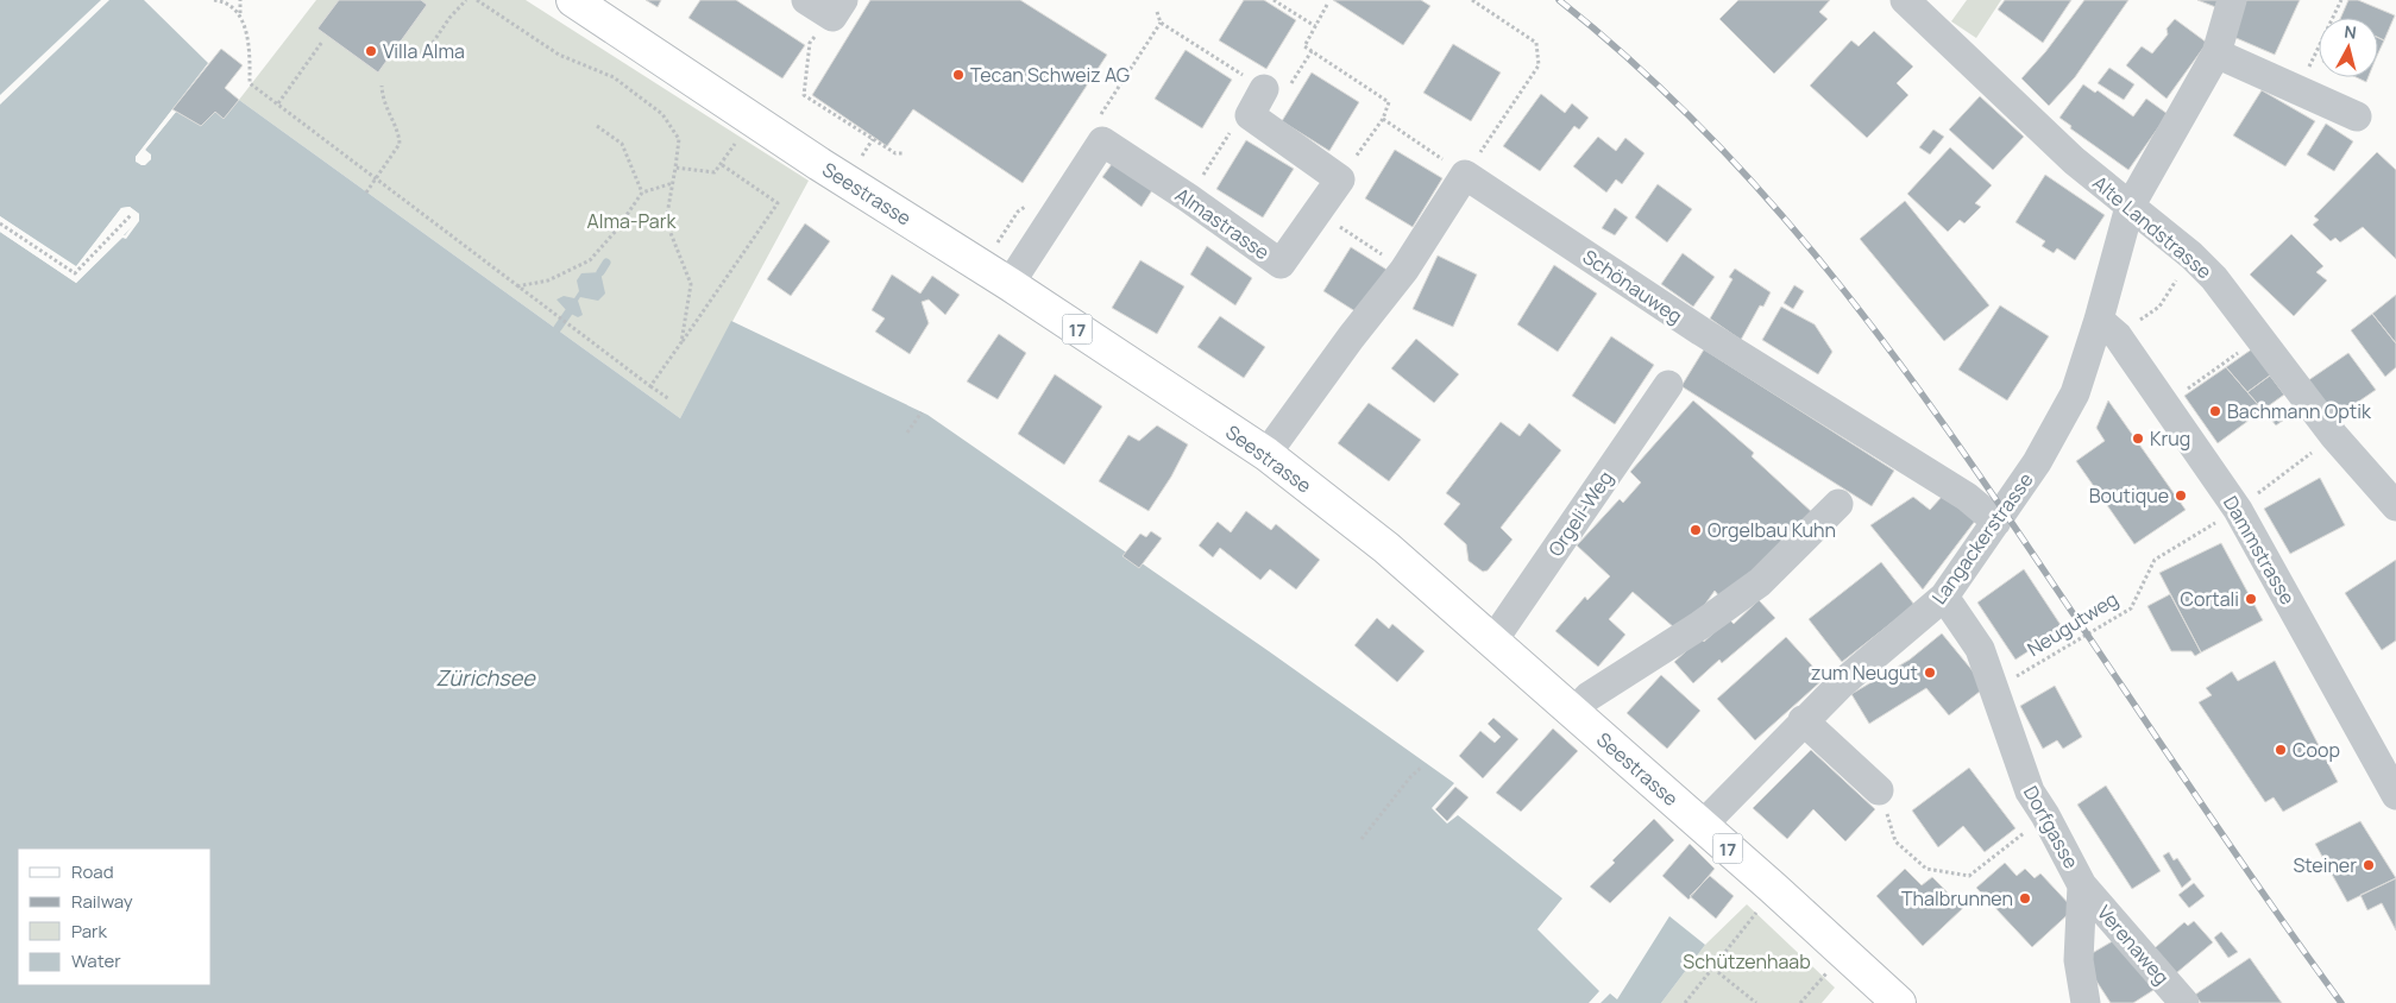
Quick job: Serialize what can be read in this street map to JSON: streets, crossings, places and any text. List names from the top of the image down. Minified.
{"streets":{"main road":["Seestrasse","17"],"street":["Almastrasse","Alte Landstrasse","Schönauweg","Orgeli-Weg","Langackerstrasse","Dammstrasse","Dorfgasse","Verenaweg"],"path":["Neugutweg"]},"crossings":[["Seestrasse","Almastrasse"],["Seestrasse","Orgeli-Weg"],["Seestrasse","Langackerstrasse"],["Alte Landstrasse","Langackerstrasse"],["Schönauweg","Langackerstrasse"],["Langackerstrasse","Dammstrasse"],["Langackerstrasse","Dorfgasse"],["Dammstrasse","Neugutweg"],["Neugutweg","Dorfgasse"],["Dorfgasse","Verenaweg"]],"water":["Zürichsee"],"parks":["Alma-Park","Schützenhaab"],"places":["Villa Alma","Tecan Schweiz AG","Bachmann Optik","Krug","Boutique","Orgelbau Kuhn","Cortali","zum Neugut","Coop","Steiner","Thalbrunnen"],"legend":["Road","Railway","Park","Water"],"north":"top"}
